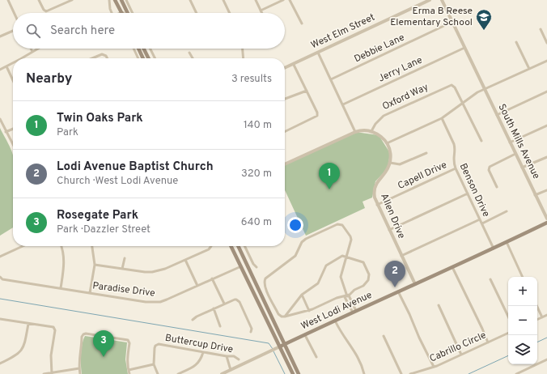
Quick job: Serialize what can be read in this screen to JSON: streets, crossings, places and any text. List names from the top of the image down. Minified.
{"streets":{"main road":["West Lodi Avenue"],"street":["West Elm Street","Debbie Lane","Jerry Lane","Oxford Way","South Mills Avenue","Capell Drive","Benson Drive","Allen Drive","Paradise Drive","Buttercup Drive","Cabrillo Circle"]},"crossings":[["Debbie Lane","South Mills Avenue"],["Jerry Lane","South Mills Avenue"],["Capell Drive","Benson Drive"],["Capell Drive","Allen Drive"],["Benson Drive","West Lodi Avenue"],["Allen Drive","West Lodi Avenue"]],"places":{"school or university":["Erma B Reese Elementary School"]},"page":{"search":"Search here","heading":["Nearby","3 results"],"list":[{"mark":"1","name":"Twin Oaks Park","note":"Park","value":"140 m"},{"mark":"2","name":"Lodi Avenue Baptist Church","note":"Church · West Lodi Avenue","value":"320 m"},{"mark":"3","name":"Rosegate Park","note":"Park · Dazzler Street","value":"640 m"}],"pins":["1","2","3"],"map_buttons":["+","−"]}}
